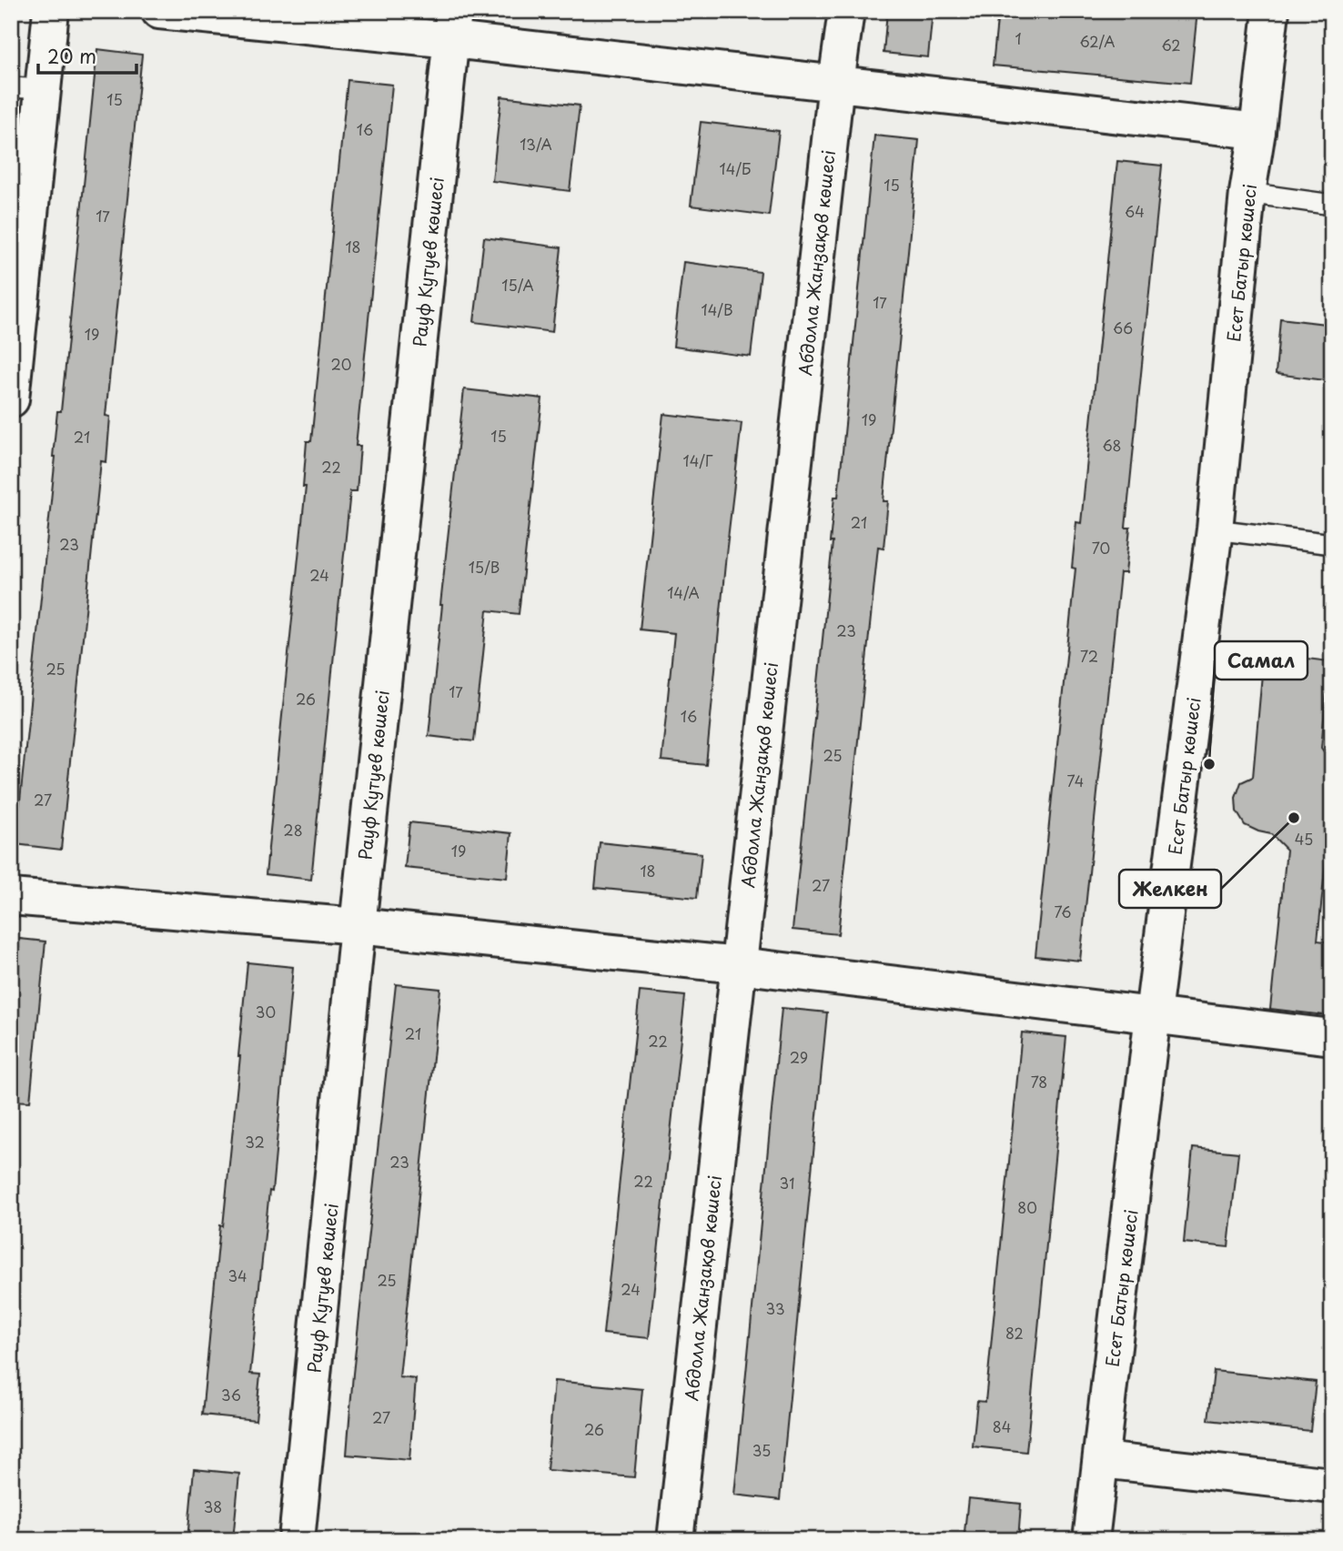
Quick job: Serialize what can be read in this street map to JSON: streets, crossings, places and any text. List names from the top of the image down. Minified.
{"streets":{"street":["Рауф Кутуев көшесі","Абдолла Жанзақов көшесі","Есет Батыр көшесі"]},"places":["Самал","Желкен"],"house_numbers":["1","62/А","62","15","16","13/А","14/Б","15","64","17","18","15/А","17","14/В","66","19","20","19","15","21","68","14/Г","22","21","23","70","15/В","24","14/А","23","72","25","17","26","16","25","74","27","28","45","19","18","27","76","30","21","22","29","78","32","23","22","31","80","34","25","24","33","82","36","27","84","26","35","38"],"scale_bar":"20 m"}
